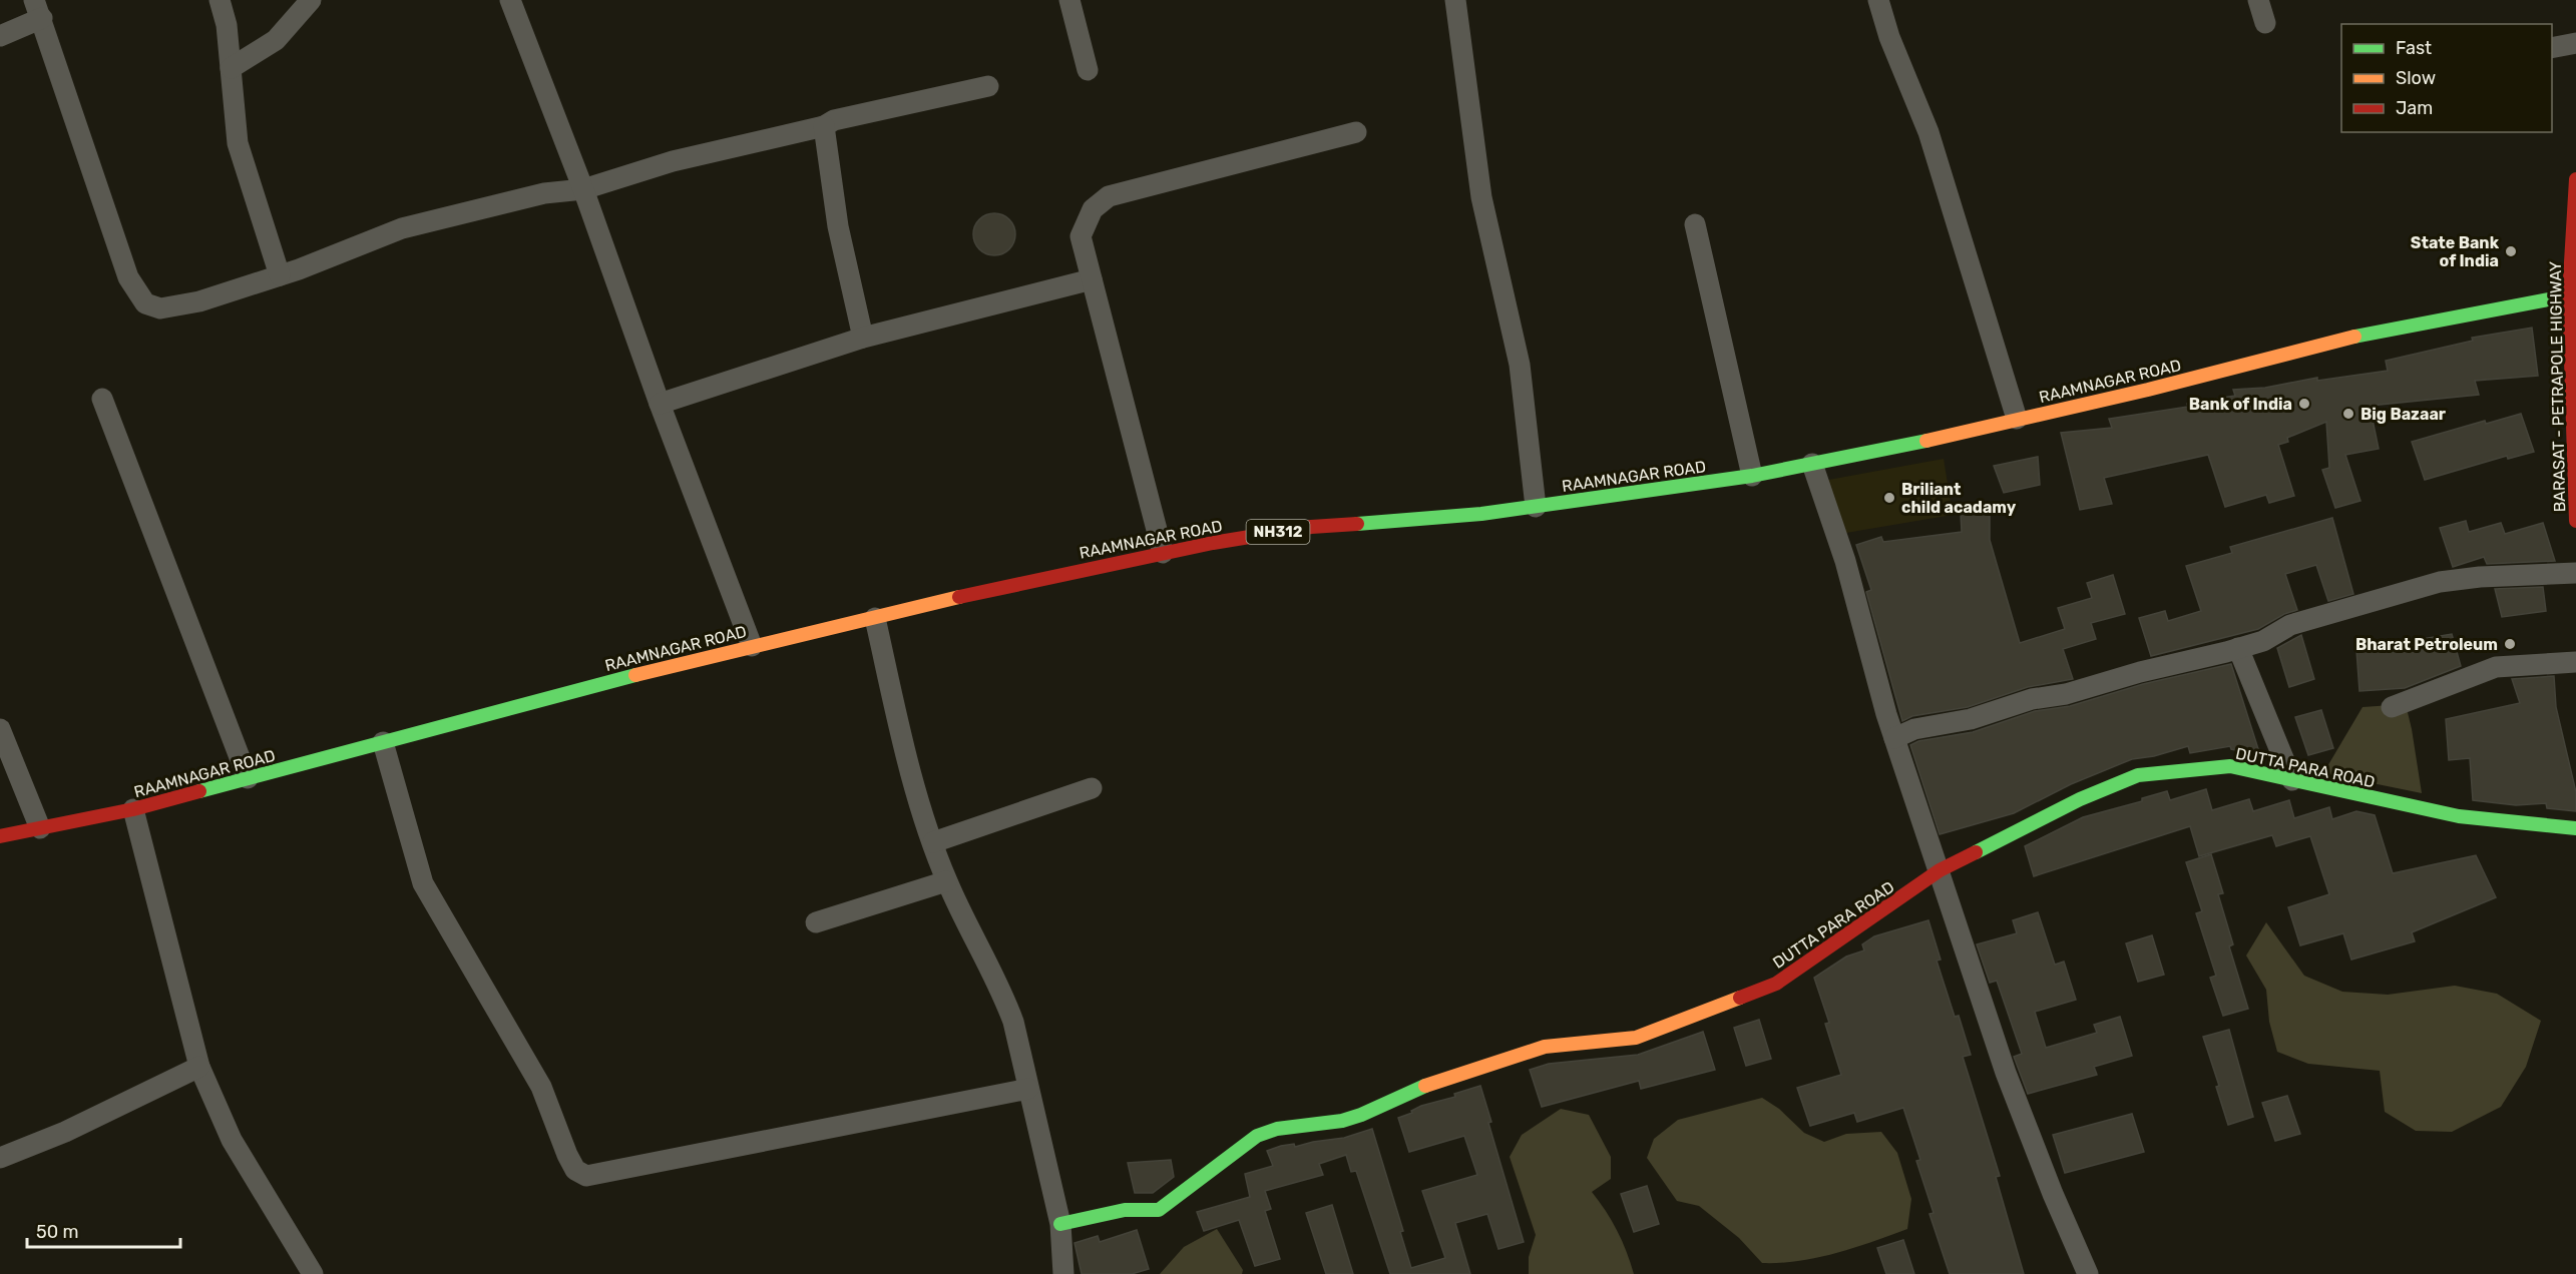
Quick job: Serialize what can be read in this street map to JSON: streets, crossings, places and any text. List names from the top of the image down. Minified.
{"streets":{"main road":["RAAMNAGAR ROAD","BARASAT - PETRAPOLE HIGHWAY","NH312","DUTTA PARA ROAD"]},"crossings":[["RAAMNAGAR ROAD","BARASAT - PETRAPOLE HIGHWAY"]],"places":["State Bank of India","Bank of India","Big Bazaar","Briliant child acadamy","Bharat Petroleum"],"legend":["Fast","Slow","Jam"],"scale_bar":"50 m"}
